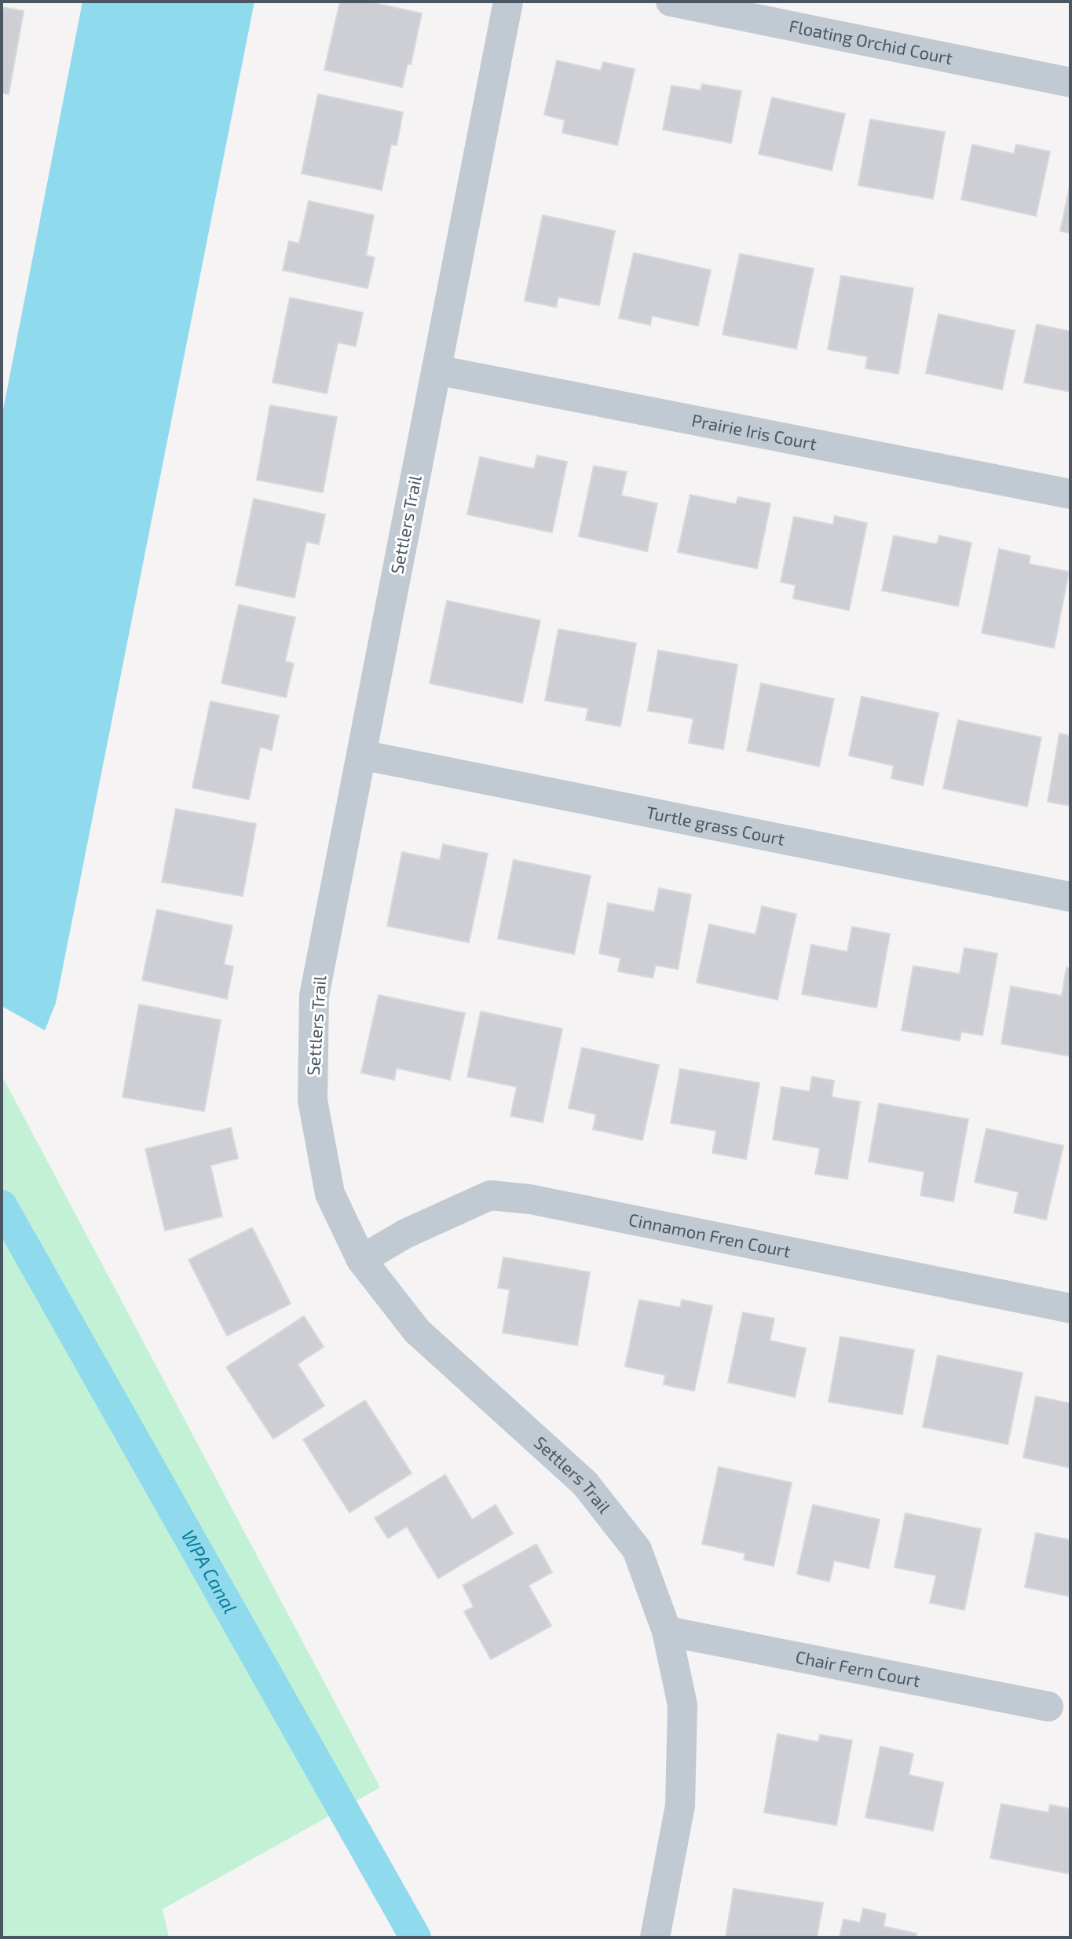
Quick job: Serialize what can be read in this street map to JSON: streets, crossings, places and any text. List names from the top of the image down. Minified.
{"streets":{"street":["Floating Orchid Court","Prairie Iris Court","Settlers Trail","Turtle grass Court","Cinnamon Fren Court","Chair Fern Court"]},"crossings":[["Prairie Iris Court","Settlers Trail"],["Settlers Trail","Turtle grass Court"],["Settlers Trail","Cinnamon Fren Court"],["Settlers Trail","Chair Fern Court"]],"water":["WPA Canal"]}
